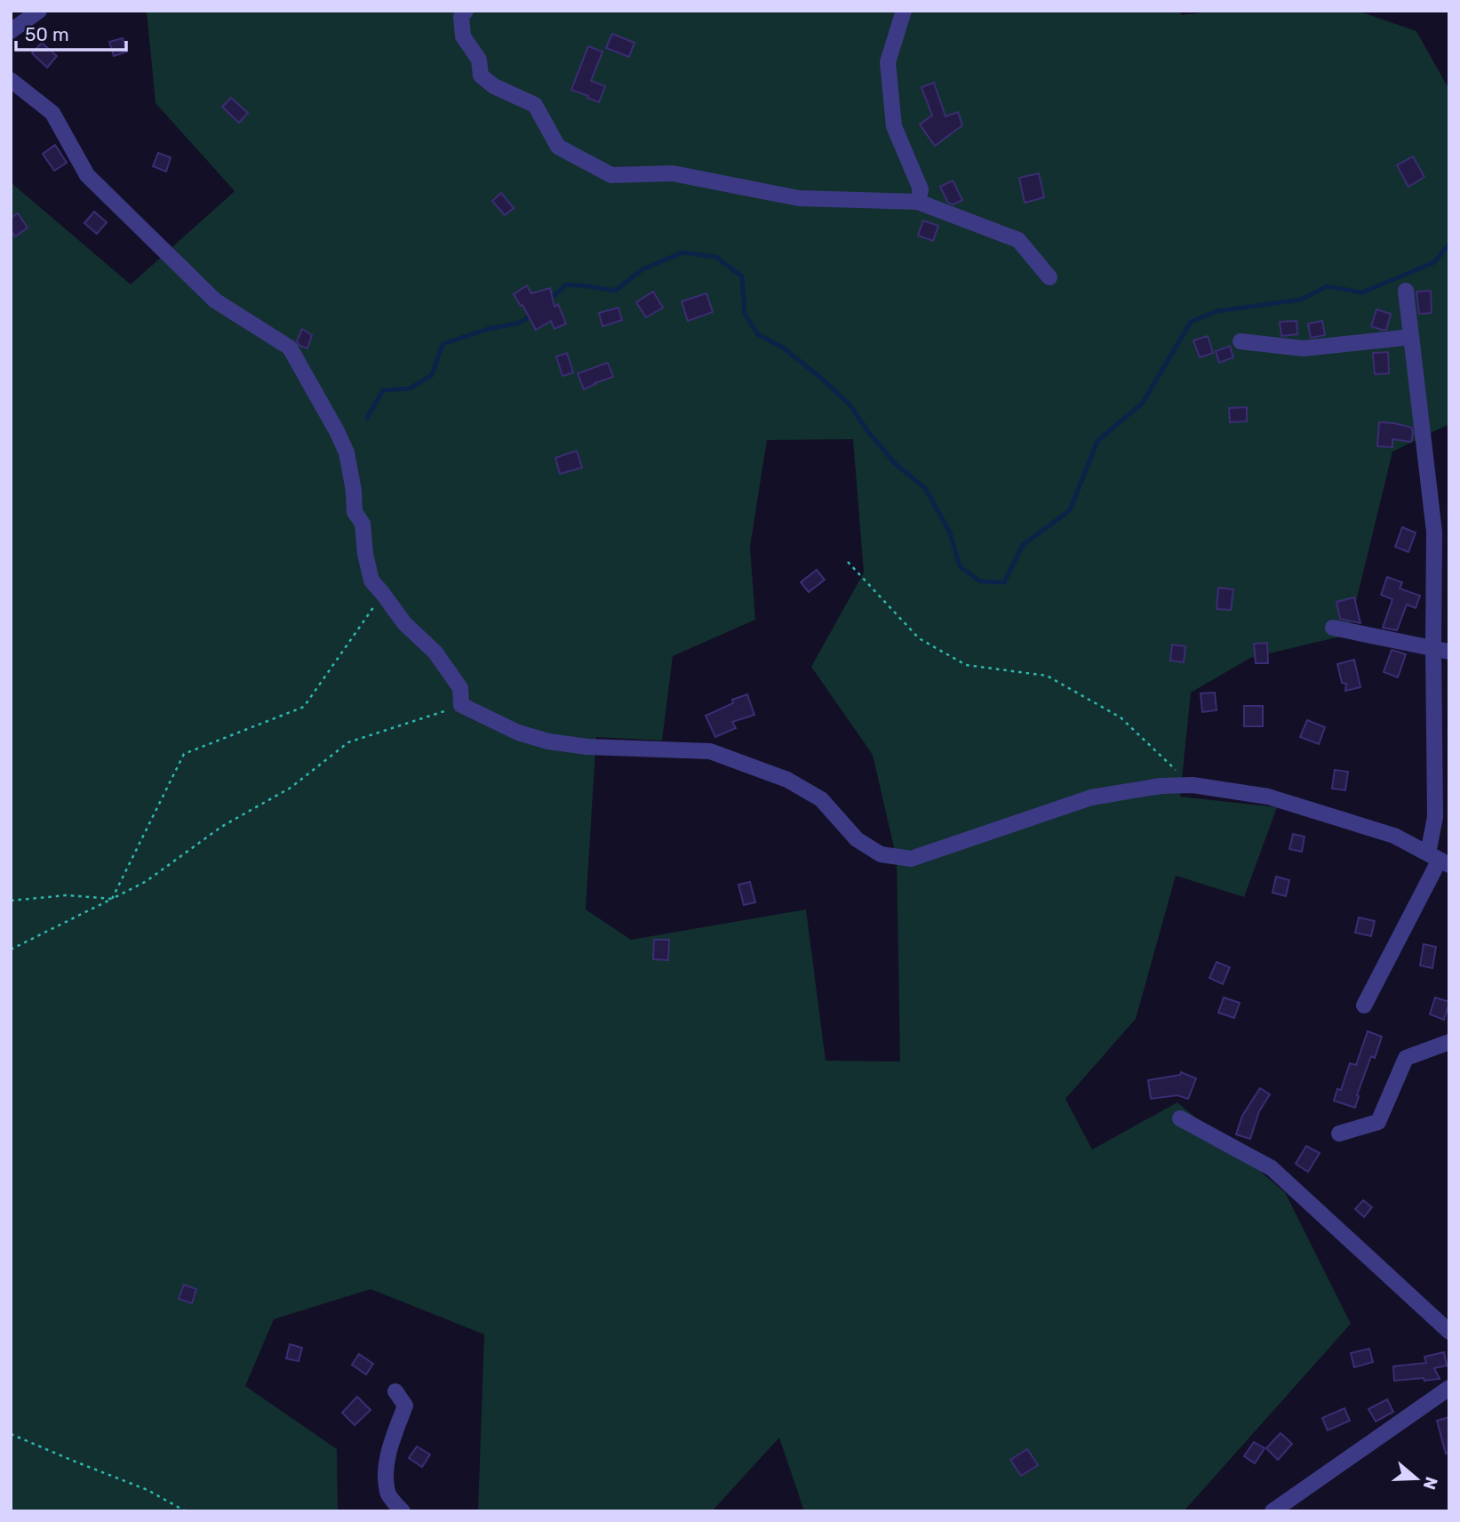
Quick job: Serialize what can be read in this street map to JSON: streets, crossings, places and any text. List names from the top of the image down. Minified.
{"scale_bar":"50 m","north":"right"}
